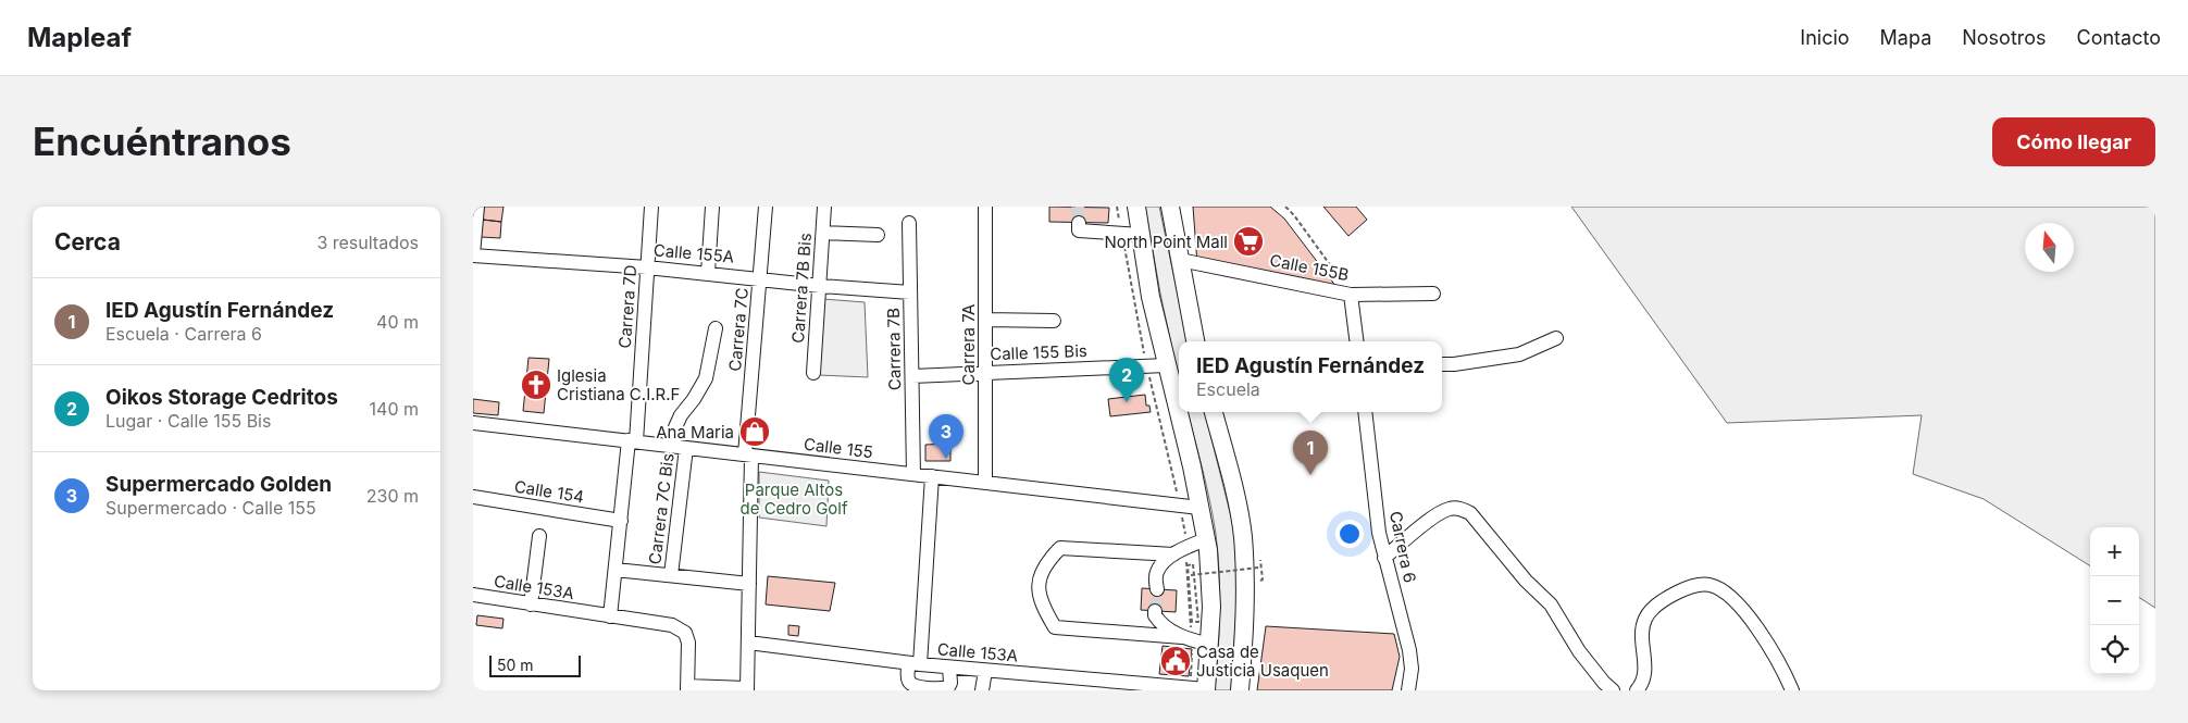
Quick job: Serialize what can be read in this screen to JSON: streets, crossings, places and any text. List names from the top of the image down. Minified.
{"streets":{"street":["Calle 155A","Calle 155B","Carrera 7B Bis","Carrera 7D","Carrera 7C","Carrera 7A","Carrera 7B","Calle 155 Bis","Calle 155","Calle 154","Carrera 7C Bis","Carrera 6","Calle 153A"]},"crossings":[["Calle 155A","Carrera 7B Bis"],["Calle 155A","Carrera 7D"],["Calle 155A","Carrera 7C"],["Calle 155A","Carrera 7B"],["Carrera 7D","Calle 155"],["Carrera 7D","Calle 154"],["Carrera 7D","Calle 153A"],["Carrera 7C","Calle 155"],["Carrera 7C","Calle 153A"],["Carrera 7A","Calle 155 Bis"],["Carrera 7A","Calle 155"],["Carrera 7B","Calle 155 Bis"],["Carrera 7B","Calle 155"],["Calle 155","Carrera 7C Bis"]],"parks":["Parque Altos de Cedro Golf"],"places":{"supermarket":["North Point Mall"],"church":["Iglesia Cristiana C.I.R.F"],"shop":["Ana Maria"],"public building":["Casa de Justicia Usaquen"]},"scale_bar":"50 m","north":"top","page":{"header":"Mapleaf","nav":["Inicio","Mapa","Nosotros","Contacto"],"buttons":"Cómo llegar","title":"Encuéntranos","heading":["Cerca","3 resultados"],"list":[{"mark":"1","name":"IED Agustín Fernández","note":"Escuela · Carrera 6","value":"40 m"},{"mark":"2","name":"Oikos Storage Cedritos","note":"Lugar · Calle 155 Bis","value":"140 m"},{"mark":"3","name":"Supermercado Golden","note":"Supermercado · Calle 155","value":"230 m"}],"popup":["IED Agustín Fernández","Escuela"],"pins":["2","3","1"],"map_buttons":["+","−"],"scale":"50 m"}}
